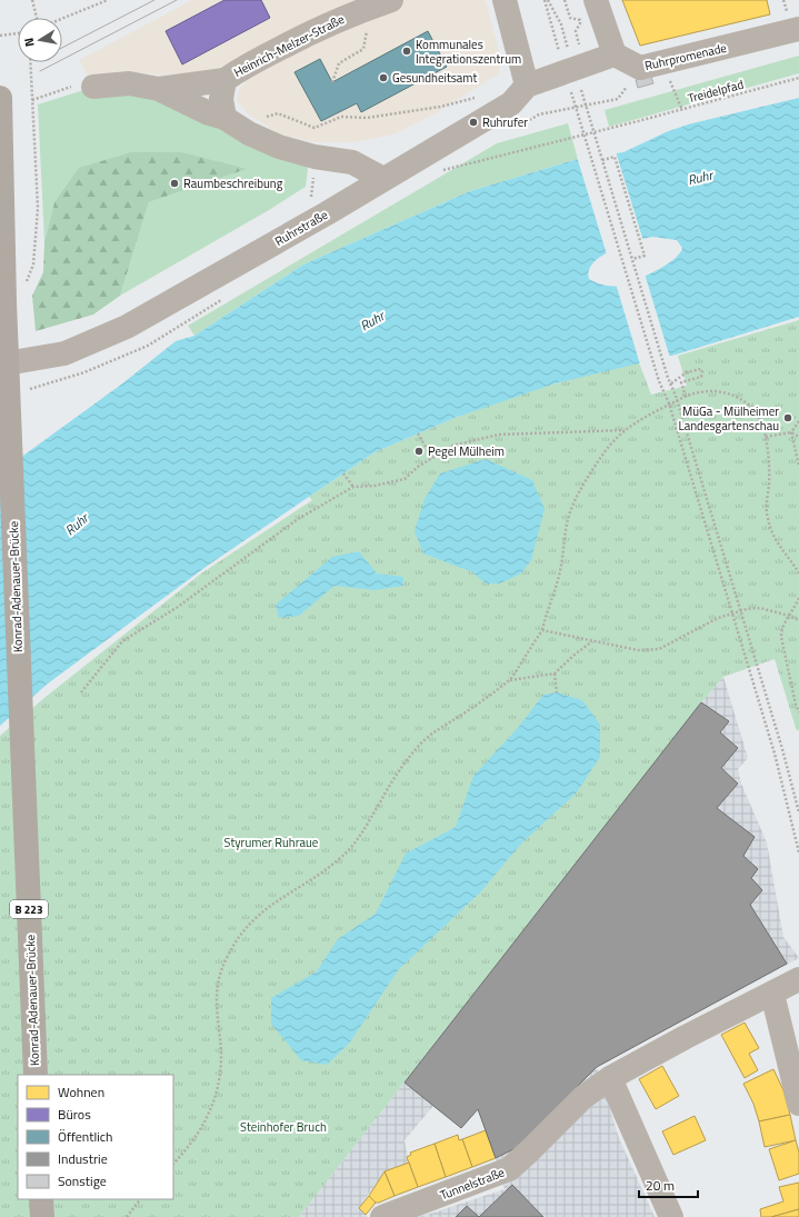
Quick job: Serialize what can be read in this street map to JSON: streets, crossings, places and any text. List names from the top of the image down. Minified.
{"streets":{"main road":["Konrad-Adenauer-Brücke","B 223"],"street":["Heinrich-Melzer-Straße","Ruhrpromenade","Ruhrstraße","Tunnelstraße"],"path":["Treidelpfad"]},"water":["Ruhr"],"parks":["Styrumer Ruhraue","Steinhofer Bruch"],"places":["Kommunales Integrationszentrum","Gesundheitsamt","Ruhrufer","Raumbeschreibung","MüGa - Mülheimer Landesgartenschau","Pegel Mülheim"],"legend":["Wohnen","Büros","Öffentlich","Industrie","Sonstige"],"scale_bar":"20 m","north":"left"}
